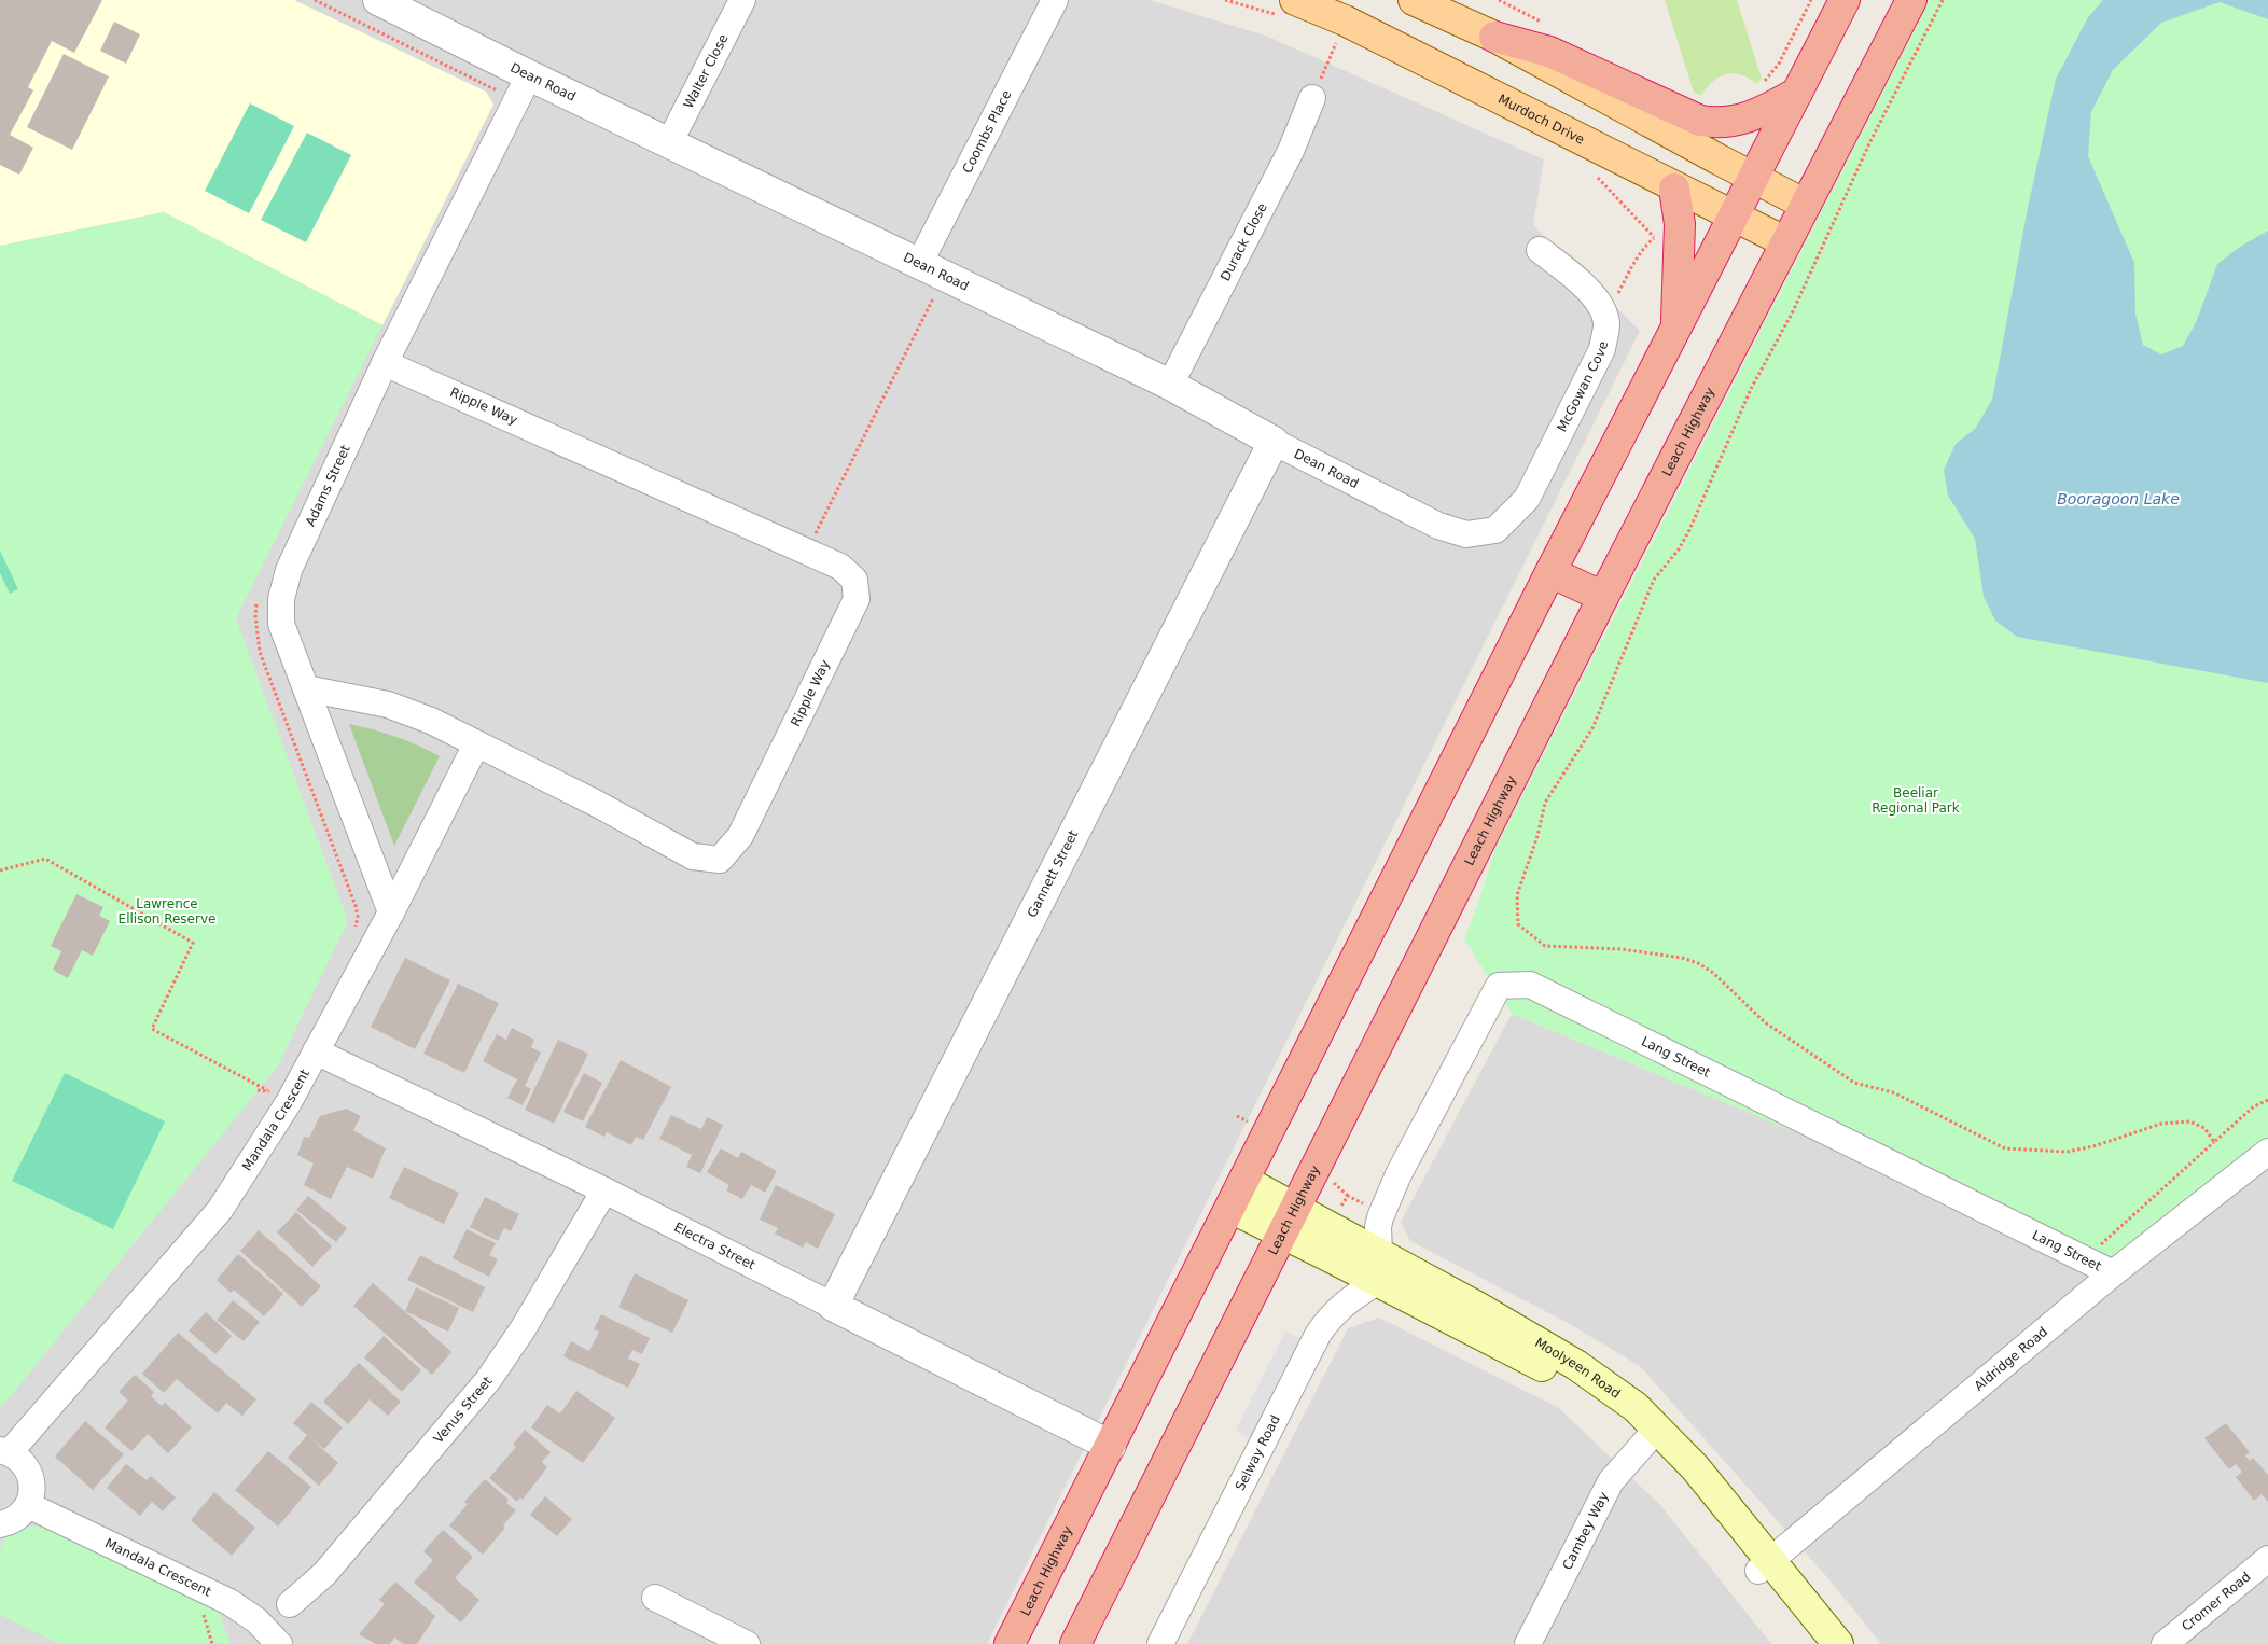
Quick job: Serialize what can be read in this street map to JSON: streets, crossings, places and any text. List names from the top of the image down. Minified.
{"streets":{"highway":["Leach Highway"],"main road":["Murdoch Drive","Moolyeen Road"],"street":["Walter Close","Dean Road","Coombs Place","Durack Close","McGowan Cove","Ripple Way","Adams Street","Gannett Street","Lang Street","Mandala Crescent","Electra Street","Aldridge Road","Venus Street","Selway Road","Cambey Way","Cromer Road"]},"crossings":[["Walter Close","Dean Road"],["Dean Road","Coombs Place"],["Dean Road","Durack Close"],["Dean Road","McGowan Cove"],["Dean Road","Adams Street"],["Dean Road","Gannett Street"],["Murdoch Drive","Leach Highway"],["Ripple Way","Adams Street"],["Ripple Way","Mandala Crescent"],["Leach Highway","Electra Street"],["Leach Highway","Moolyeen Road"],["Adams Street","Mandala Crescent"],["Gannett Street","Electra Street"],["Lang Street","Aldridge Road"],["Lang Street","Moolyeen Road"],["Mandala Crescent","Electra Street"],["Electra Street","Venus Street"],["Aldridge Road","Moolyeen Road"],["Moolyeen Road","Selway Road"],["Moolyeen Road","Cambey Way"]],"water":["Booragoon Lake"],"parks":["Beeliar Regional Park","Lawrence Ellison Reserve"]}
